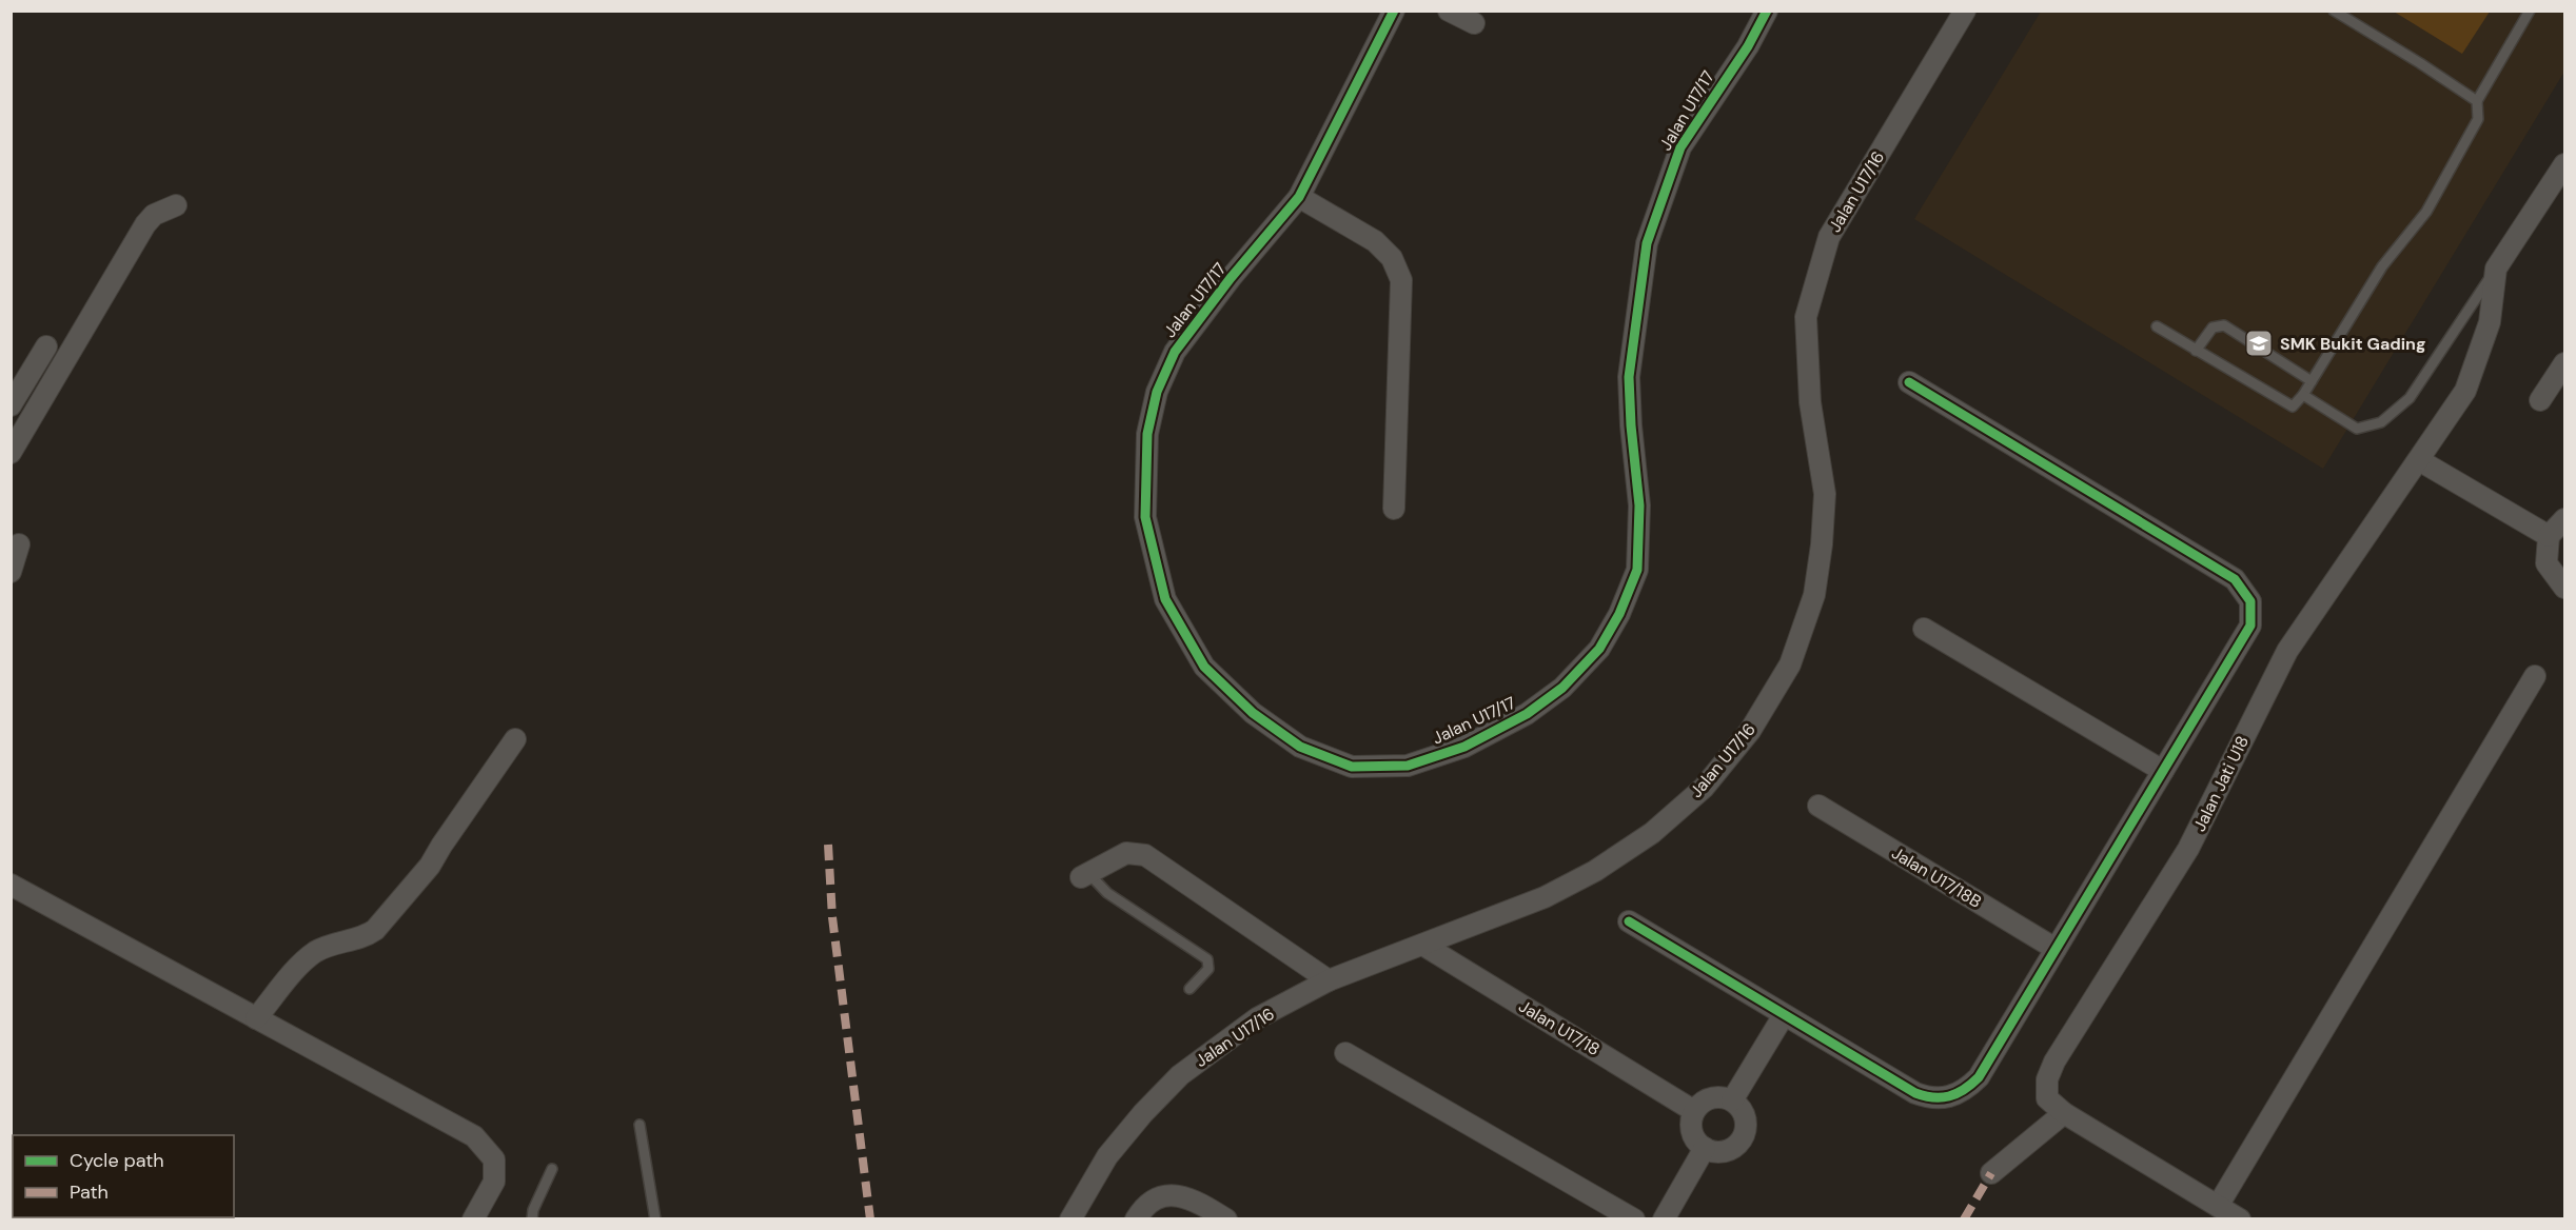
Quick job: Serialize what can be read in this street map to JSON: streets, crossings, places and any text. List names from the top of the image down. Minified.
{"streets":{"street":["Jalan U17/17","Jalan U17/16","Jalan Jati U18","Jalan U17/18B","Jalan U17/18"]},"crossings":[["Jalan U17/16","Jalan U17/18"]],"places":{"school or university":["SMK Bukit Gading"]},"legend":["Cycle path","Path"]}
